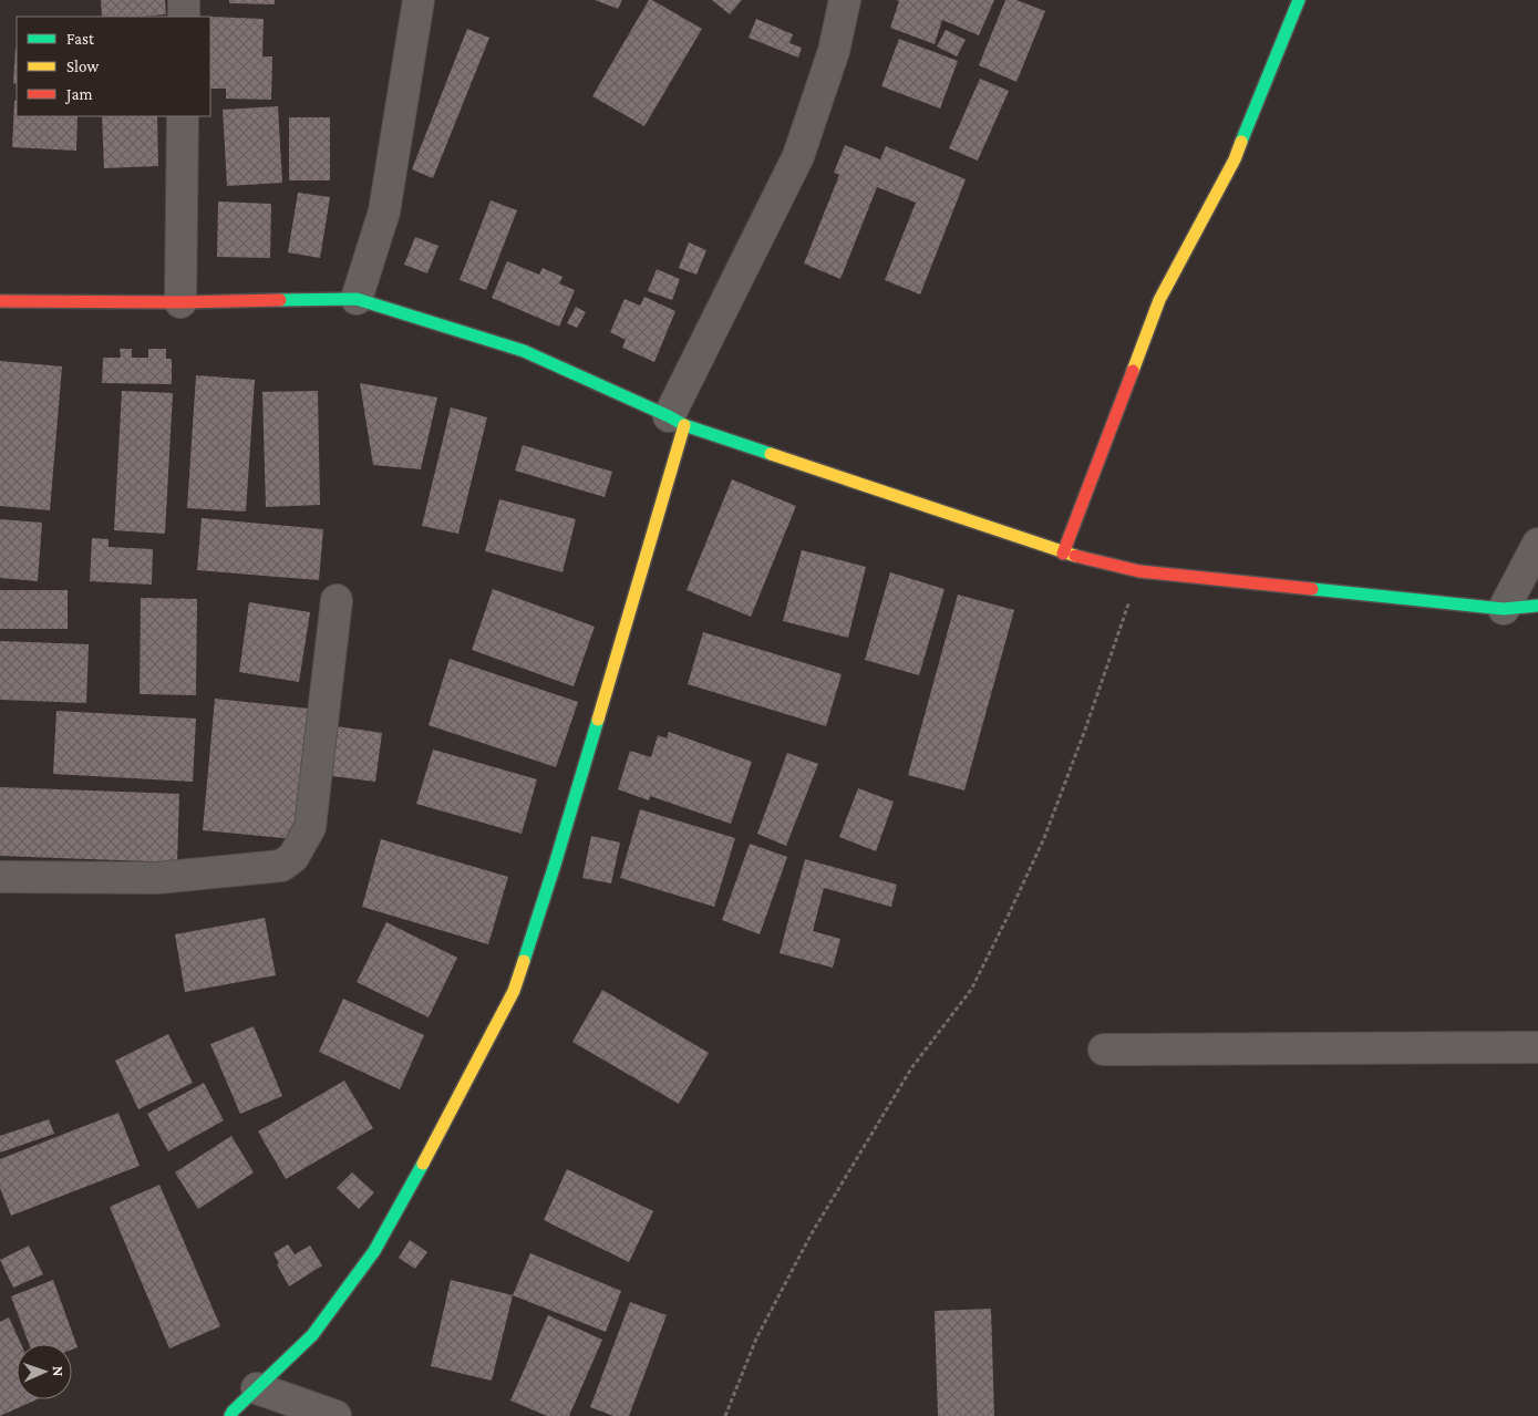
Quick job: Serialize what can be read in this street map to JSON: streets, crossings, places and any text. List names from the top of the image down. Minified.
{"legend":["Fast","Slow","Jam"],"north":"right"}
